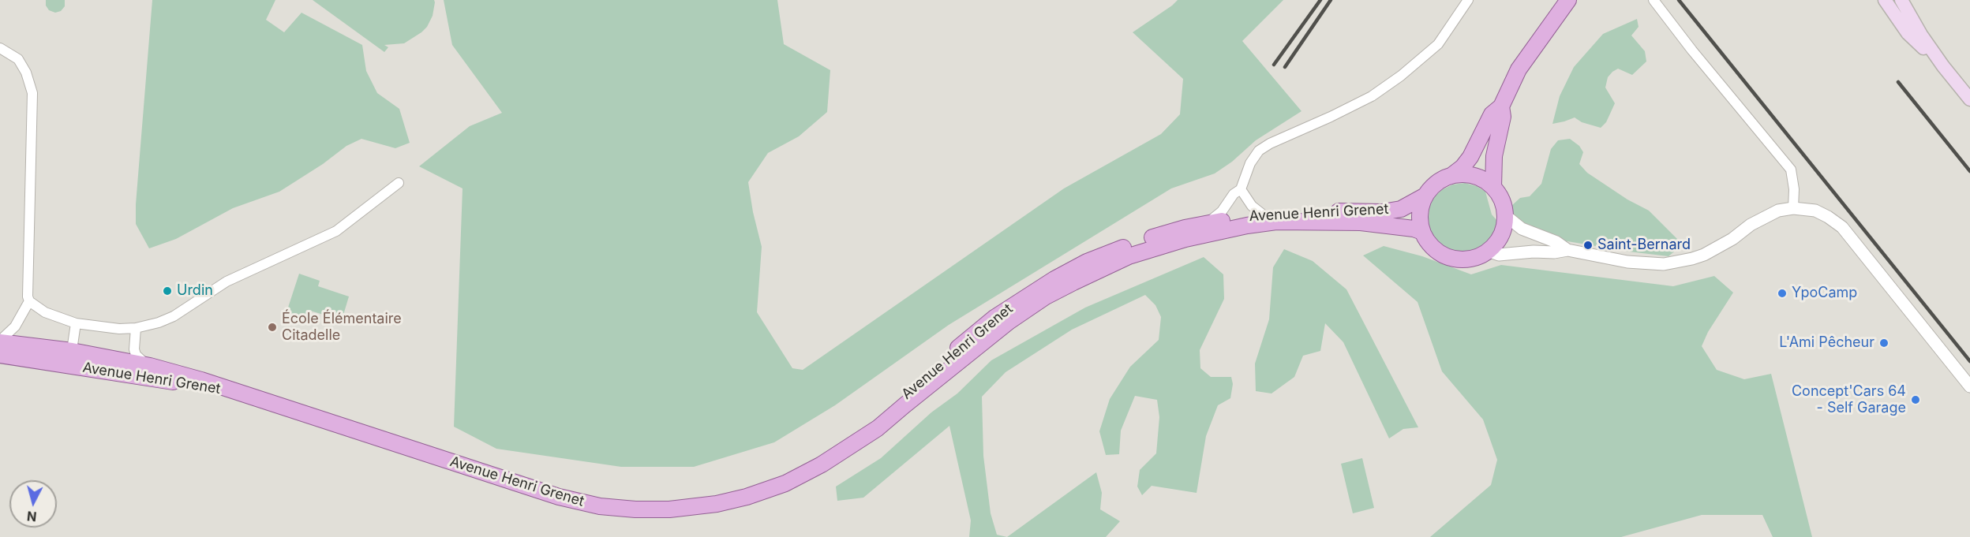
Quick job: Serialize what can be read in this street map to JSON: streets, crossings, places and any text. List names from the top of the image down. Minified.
{"streets":{"main road":["Avenue Henri Grenet"]},"places":["Saint-Bernard","Urdin","YpoCamp","École Élémentaire Citadelle","L'Ami Pêcheur","Concept'Cars 64 - Self Garage"],"north":"bottom"}
